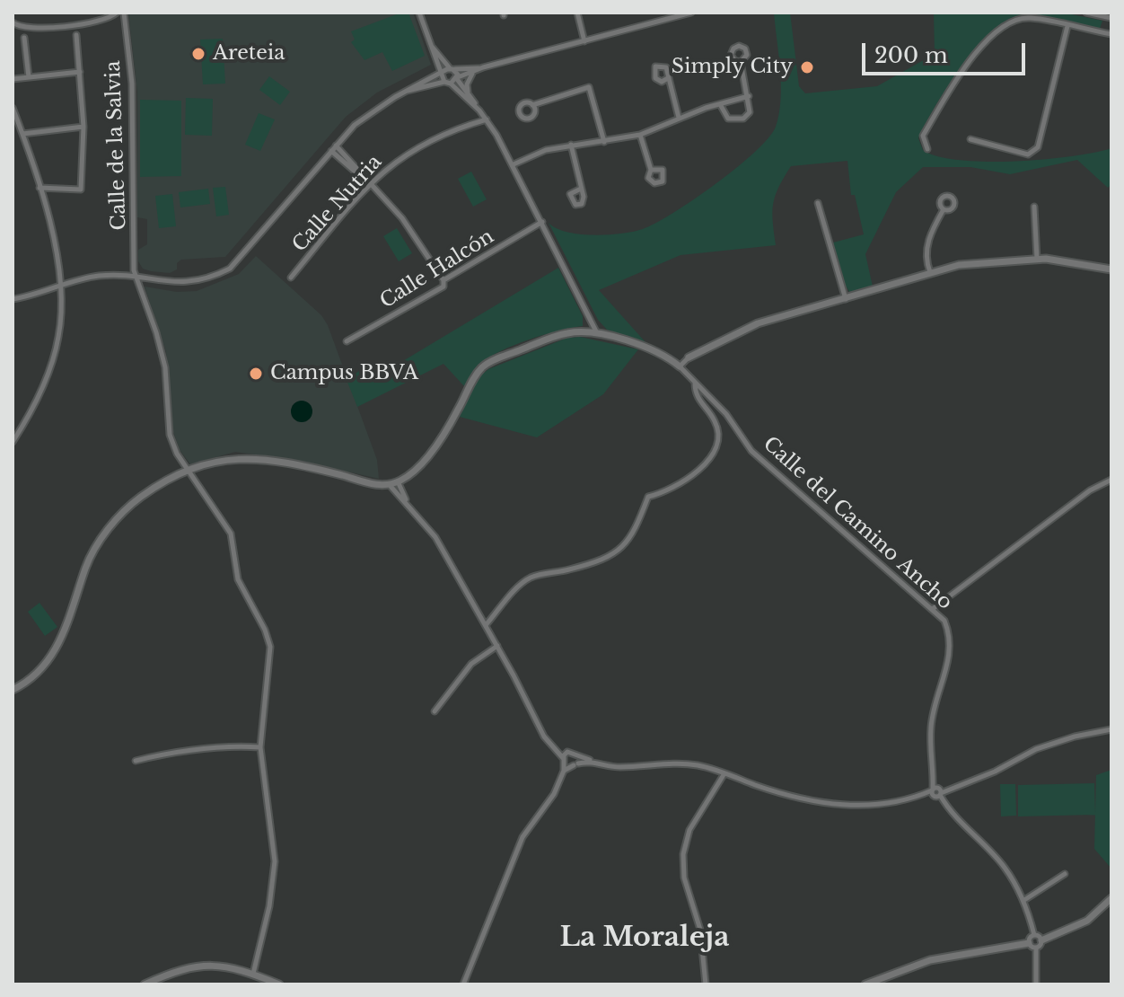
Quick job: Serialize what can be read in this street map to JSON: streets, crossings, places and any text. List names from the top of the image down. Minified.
{"streets":{"street":["Calle de la Salvia","Calle Nutria","Calle Halcón","Calle del Camino Ancho"]},"districts":["La Moraleja"],"places":["Areteia","Simply City","Campus BBVA"],"scale_bar":"200 m"}
